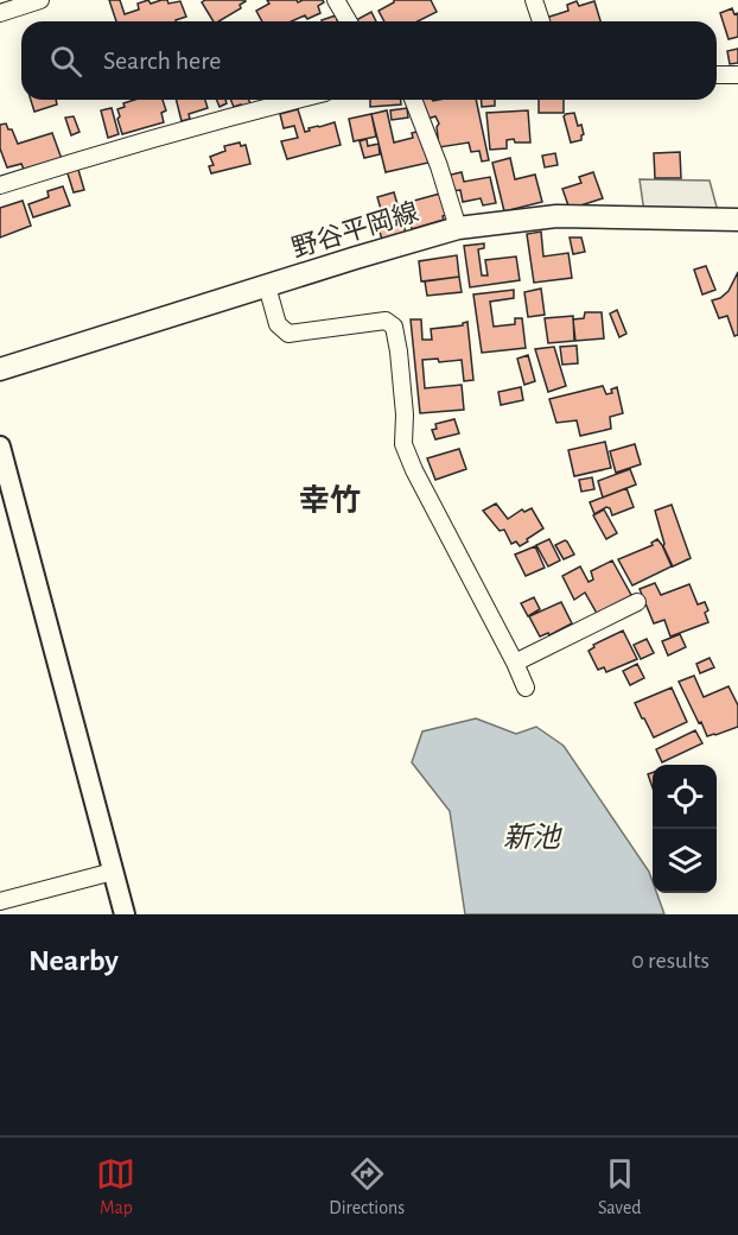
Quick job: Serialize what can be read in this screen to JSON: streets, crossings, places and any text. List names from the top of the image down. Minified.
{"streets":{"main road":["野谷平岡線"]},"districts":["幸竹"],"water":["新池"],"page":{"search":"Search here","heading":["Nearby","0 results"],"nav":["Map","Directions","Saved"]}}
